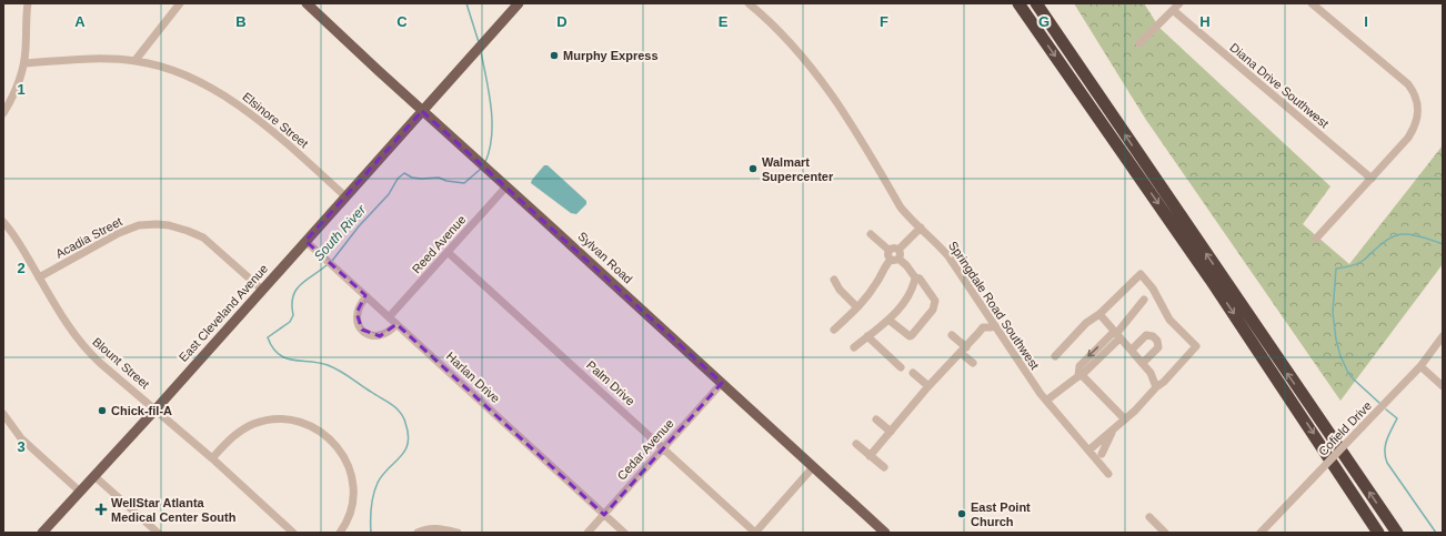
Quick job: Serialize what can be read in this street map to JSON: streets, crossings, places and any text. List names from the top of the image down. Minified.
{"streets":{"main road":["Sylvan Road","East Cleveland Avenue"],"street":["Diana Drive Southwest","Elsinore Street","Acadia Street","Reed Avenue","Springdale Road Southwest","Blount Street","Harlan Drive","Palm Drive","Cofield Drive","Cedar Avenue"]},"crossings":[["Elsinore Street","East Cleveland Avenue"],["Acadia Street","East Cleveland Avenue"],["Acadia Street","Blount Street"],["Reed Avenue","Sylvan Road"],["Reed Avenue","Harlan Drive"],["Reed Avenue","Palm Drive"],["Sylvan Road","East Cleveland Avenue"],["Sylvan Road","Cedar Avenue"],["East Cleveland Avenue","Blount Street"],["East Cleveland Avenue","Harlan Drive"],["Harlan Drive","Cedar Avenue"],["Palm Drive","Cedar Avenue"]],"water":["South River"],"places":{"other":["Murphy Express","Walmart Supercenter","Chick-fil-A","East Point Church"],"health":["WellStar Atlanta Medical Center South"]},"grid":{"columns":["A","B","C","D","E","F","G","H","I"],"rows":["1","2","3"]}}
